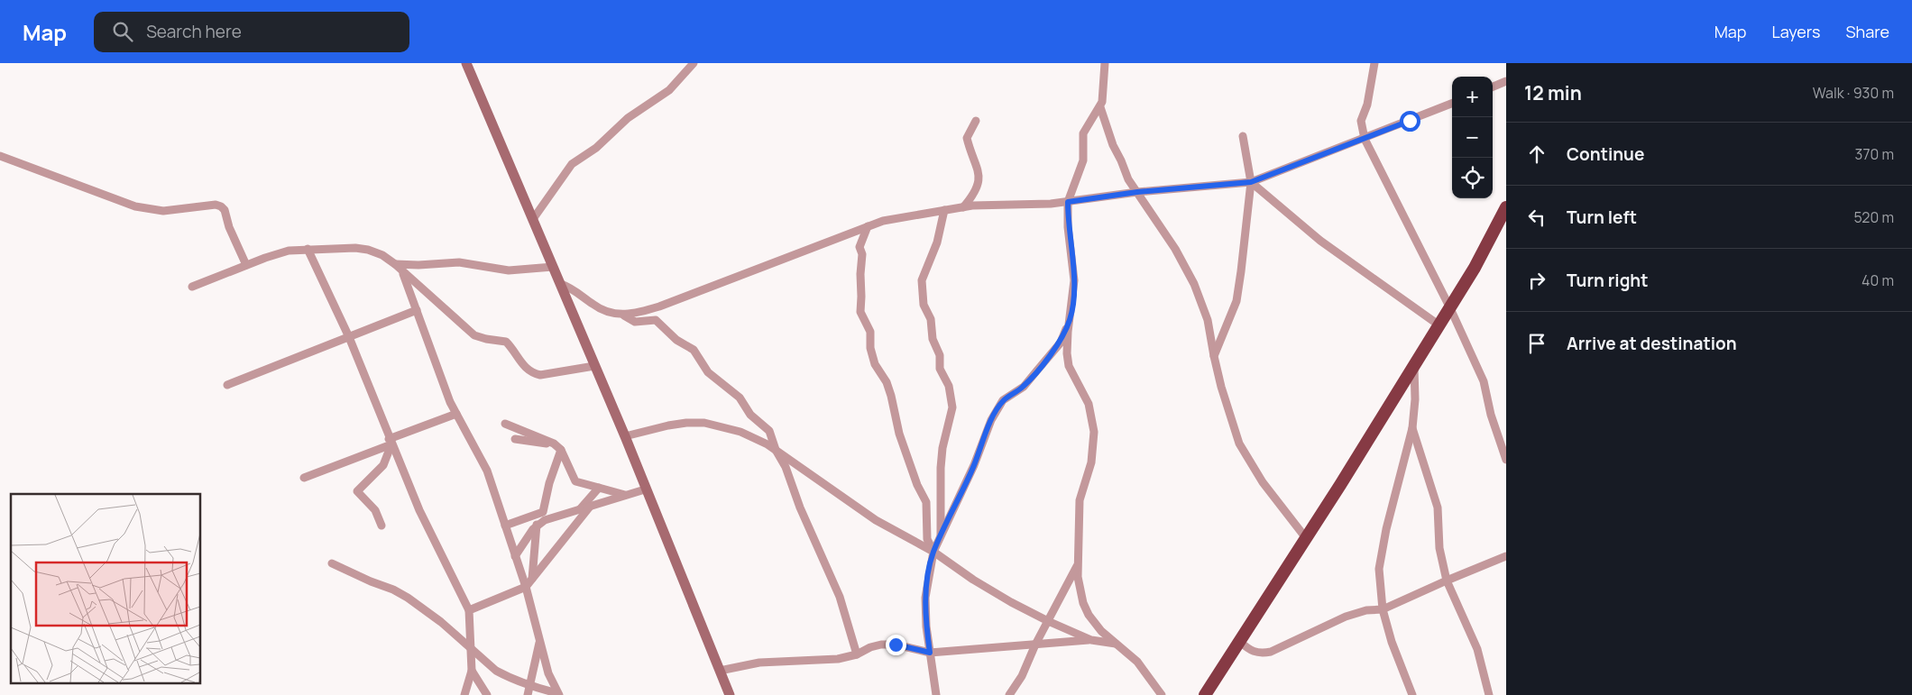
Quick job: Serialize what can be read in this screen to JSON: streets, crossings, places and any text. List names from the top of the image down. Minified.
{"page":{"header":"Map","search":"Search here","nav":["Map","Layers","Share"],"heading":["12 min","Walk · 930 m"],"map_buttons":["+","−"],"list":[["Continue","370 m"],["Turn left","520 m"],["Turn right","40 m"],"Arrive at destination"]}}
